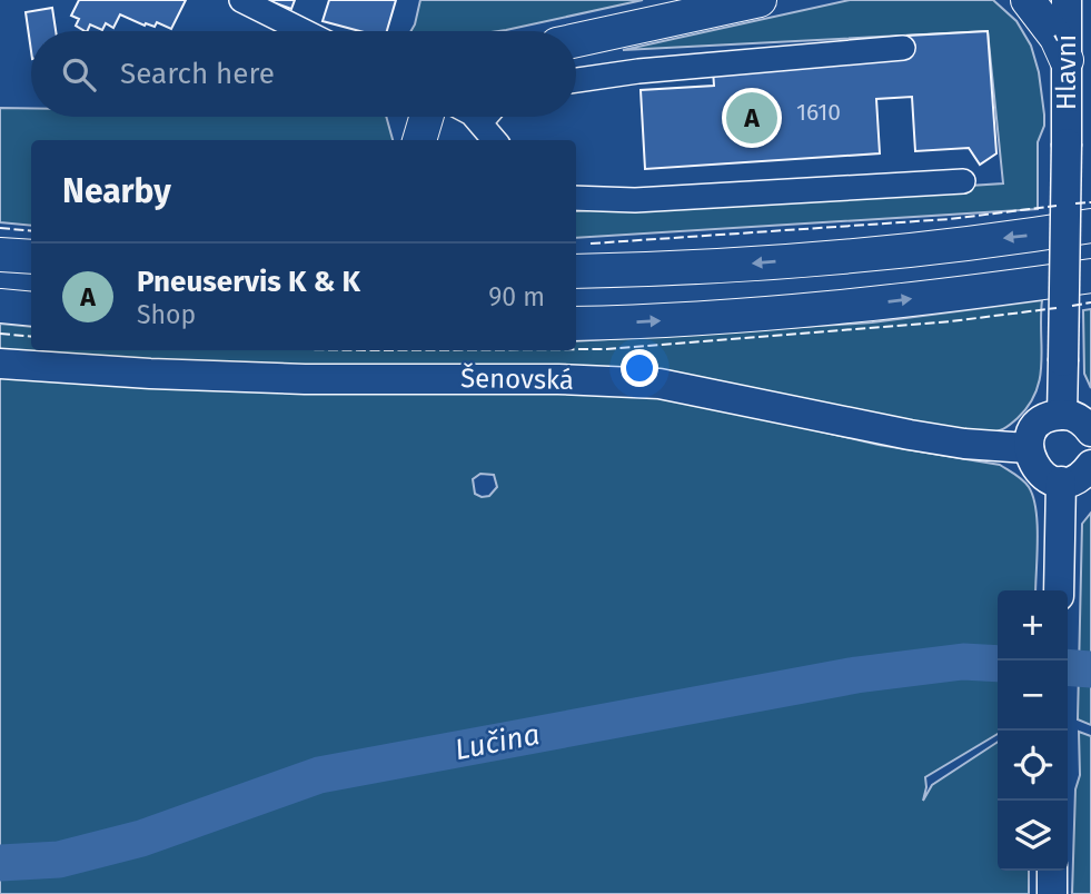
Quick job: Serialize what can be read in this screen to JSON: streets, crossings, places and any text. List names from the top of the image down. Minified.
{"streets":{"main road":["Hlavní","Šenovská"]},"water":["Lučina"],"house_numbers":["1610"],"page":{"search":"Search here","pins":"A","heading":"Nearby","list":[{"mark":"A","name":"Pneuservis K & K","note":"Shop","value":"90 m"}],"map_buttons":["+","−"]}}
